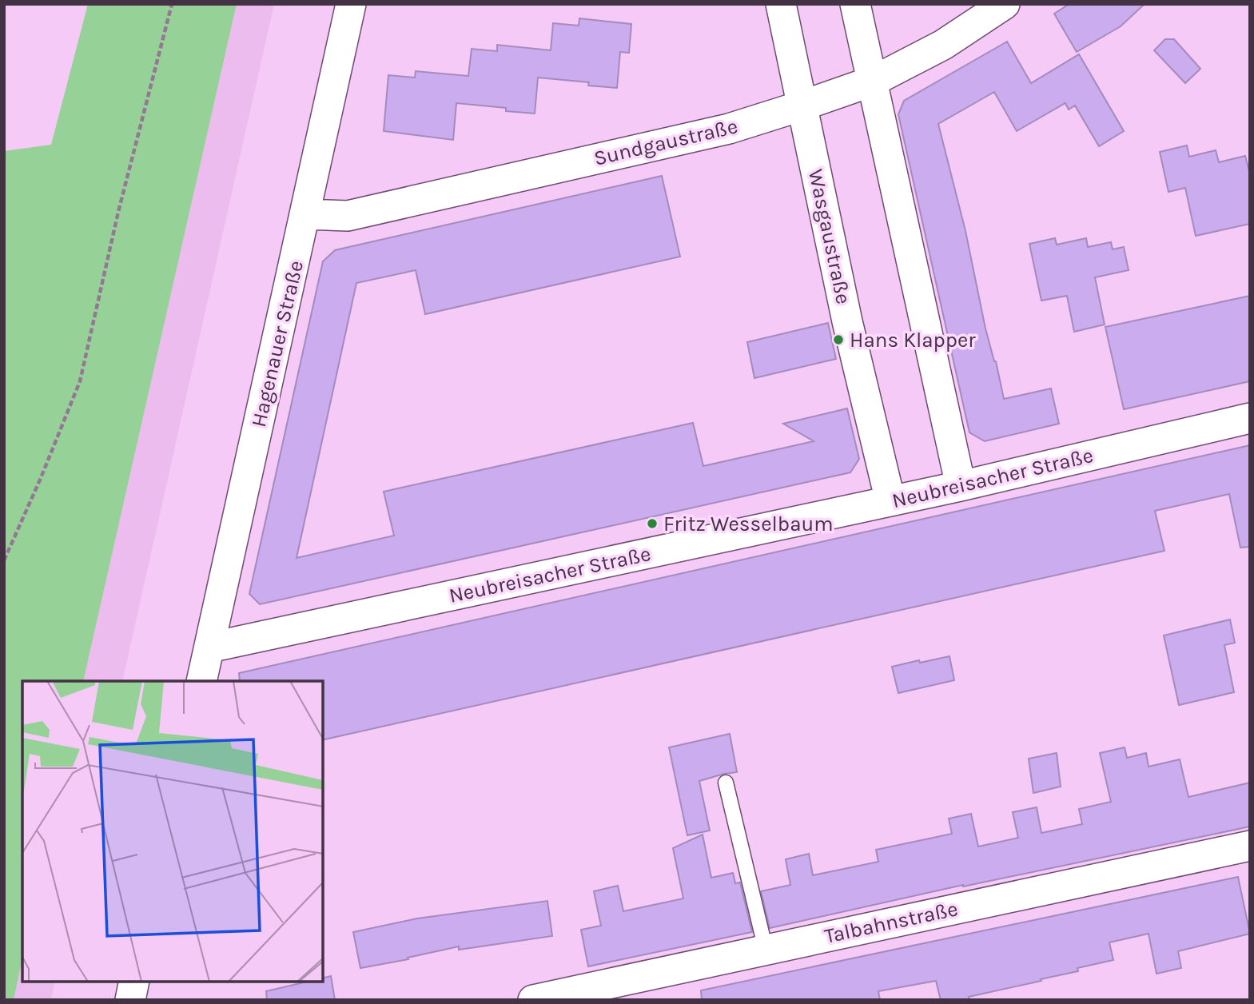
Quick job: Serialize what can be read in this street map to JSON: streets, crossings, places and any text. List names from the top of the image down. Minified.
{"streets":{"street":["Sundgaustraße","Wasgaustraße","Hagenauer Straße","Neubreisacher Straße","Talbahnstraße"]},"crossings":[["Sundgaustraße","Wasgaustraße"],["Sundgaustraße","Hagenauer Straße"],["Wasgaustraße","Neubreisacher Straße"],["Hagenauer Straße","Neubreisacher Straße"]],"places":["Hans Klapper","Fritz Wesselbaum"]}
